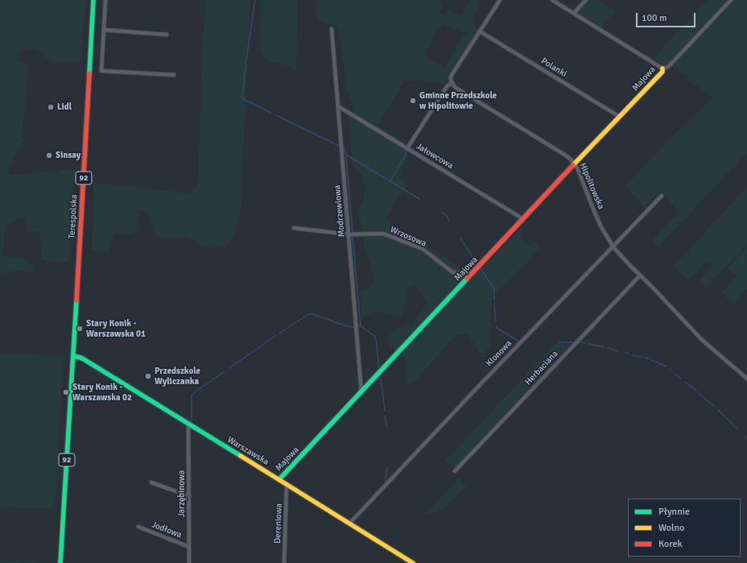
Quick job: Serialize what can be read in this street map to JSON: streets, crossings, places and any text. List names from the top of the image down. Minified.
{"streets":{"street":["Polanki","Majowa","Jałowcowa","92","Hipolitowska","Modrzewiowa","Terespolska","Wrzosowa","Klonowa","Herbaciana","Warszawska","Jarzębinowa","Dereniowa","Jodłowa"]},"crossings":[["Polanki","Majowa"],["Majowa","Jałowcowa"],["Majowa","Hipolitowska"],["Majowa","Modrzewiowa"],["Majowa","Wrzosowa"],["Majowa","Warszawska"],["Jałowcowa","Modrzewiowa"],["92","Terespolska"],["92","Warszawska"],["Hipolitowska","Klonowa"],["Hipolitowska","Herbaciana"],["Modrzewiowa","Wrzosowa"],["Terespolska","Warszawska"],["Klonowa","Warszawska"],["Warszawska","Jarzębinowa"],["Warszawska","Dereniowa"],["Jarzębinowa","Jodłowa"]],"places":["Gminne Przedszkole w Hipolitowie","Lidl","Sinsay","Stary Konik - Warszawska 01","Przedszkole Wyliczanka","Stary Konik - Warszawska 02"],"legend":["Płynnie","Wolno","Korek"],"scale_bar":"100 m"}
